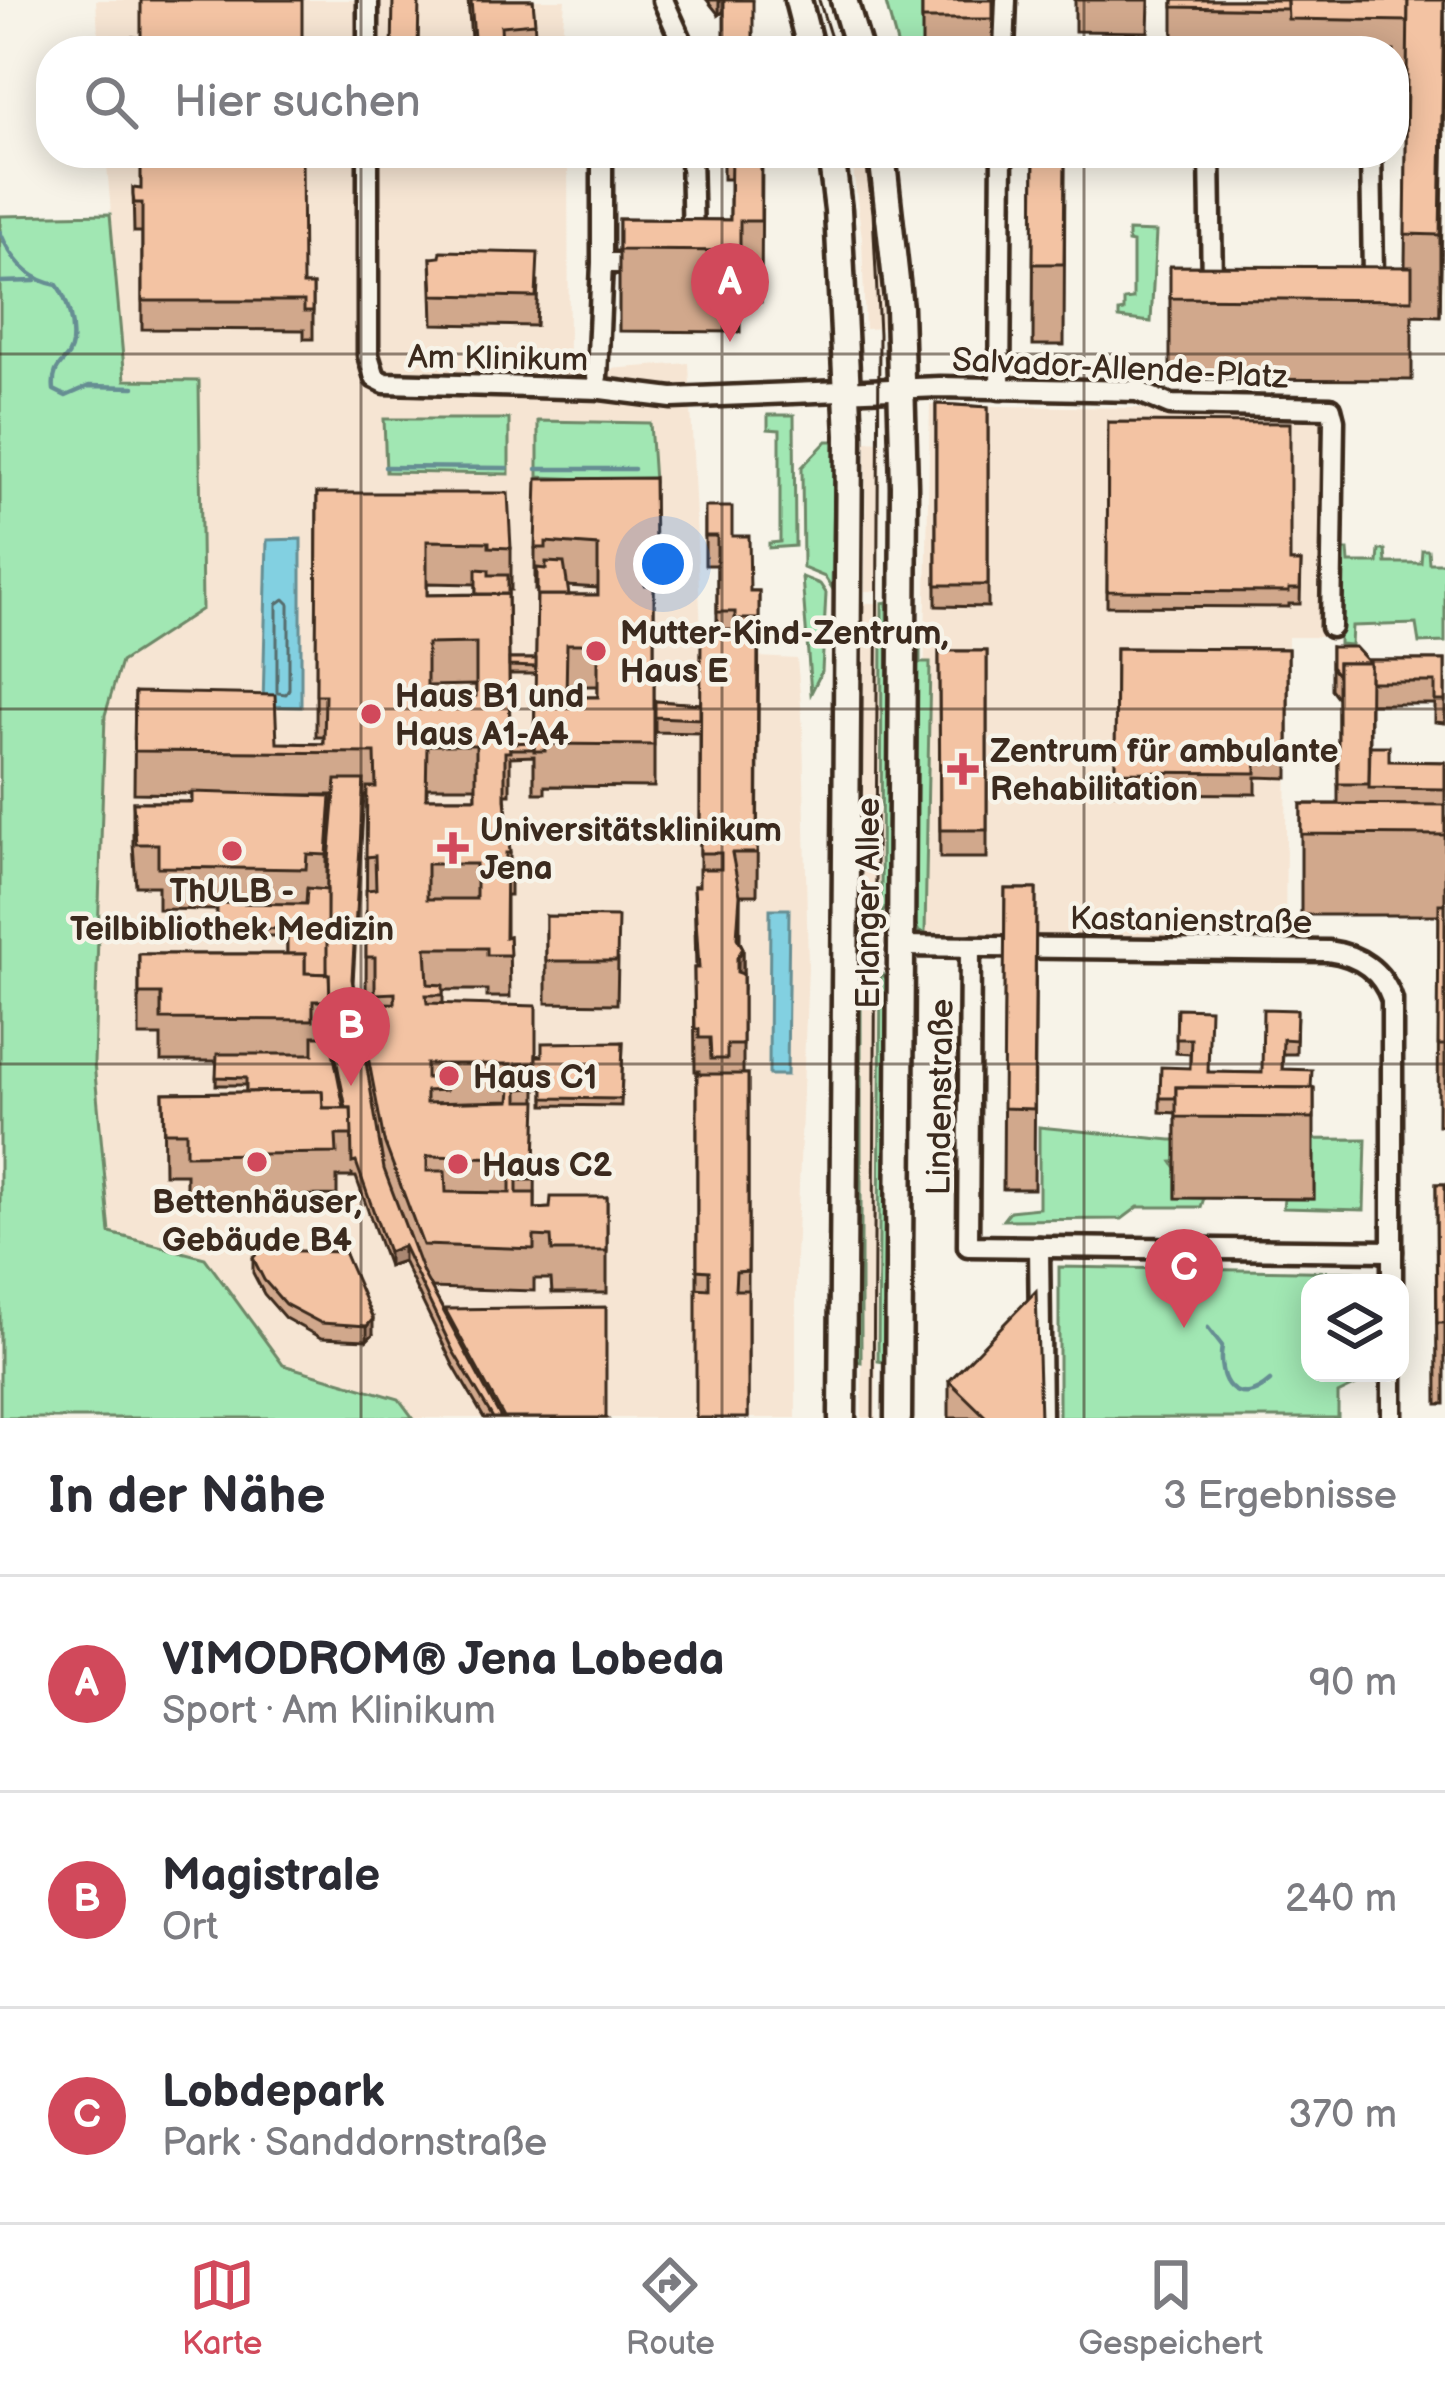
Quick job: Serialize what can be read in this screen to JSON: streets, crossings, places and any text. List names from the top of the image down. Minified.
{"streets":{"main road":["Erlanger Allee"],"street":["Am Klinikum","Salvador-Allende-Platz","Kastanienstraße","Lindenstraße"]},"crossings":[["Am Klinikum","Erlanger Allee"],["Salvador-Allende-Platz","Erlanger Allee"],["Erlanger Allee","Kastanienstraße"],["Kastanienstraße","Lindenstraße"]],"places":{"other":["Mutter-Kind-Zentrum, Haus E","Haus B1 und Haus A1-A4","ThULB - Teilbibliothek Medizin","Haus C1","Bettenhäuser, Gebäude B4","Haus C2"],"health":["Zentrum für ambulante Rehabilitation","Universitätsklinikum Jena"]},"page":{"search":"Hier suchen","pins":["A","B","C"],"heading":["In der Nähe","3 Ergebnisse"],"list":[{"mark":"A","name":"VIMODROM® Jena Lobeda","note":"Sport · Am Klinikum","value":"90 m"},{"mark":"B","name":"Magistrale","note":"Ort","value":"240 m"},{"mark":"C","name":"Lobdepark","note":"Park · Sanddornstraße","value":"370 m"}],"nav":["Karte","Route","Gespeichert"]}}
